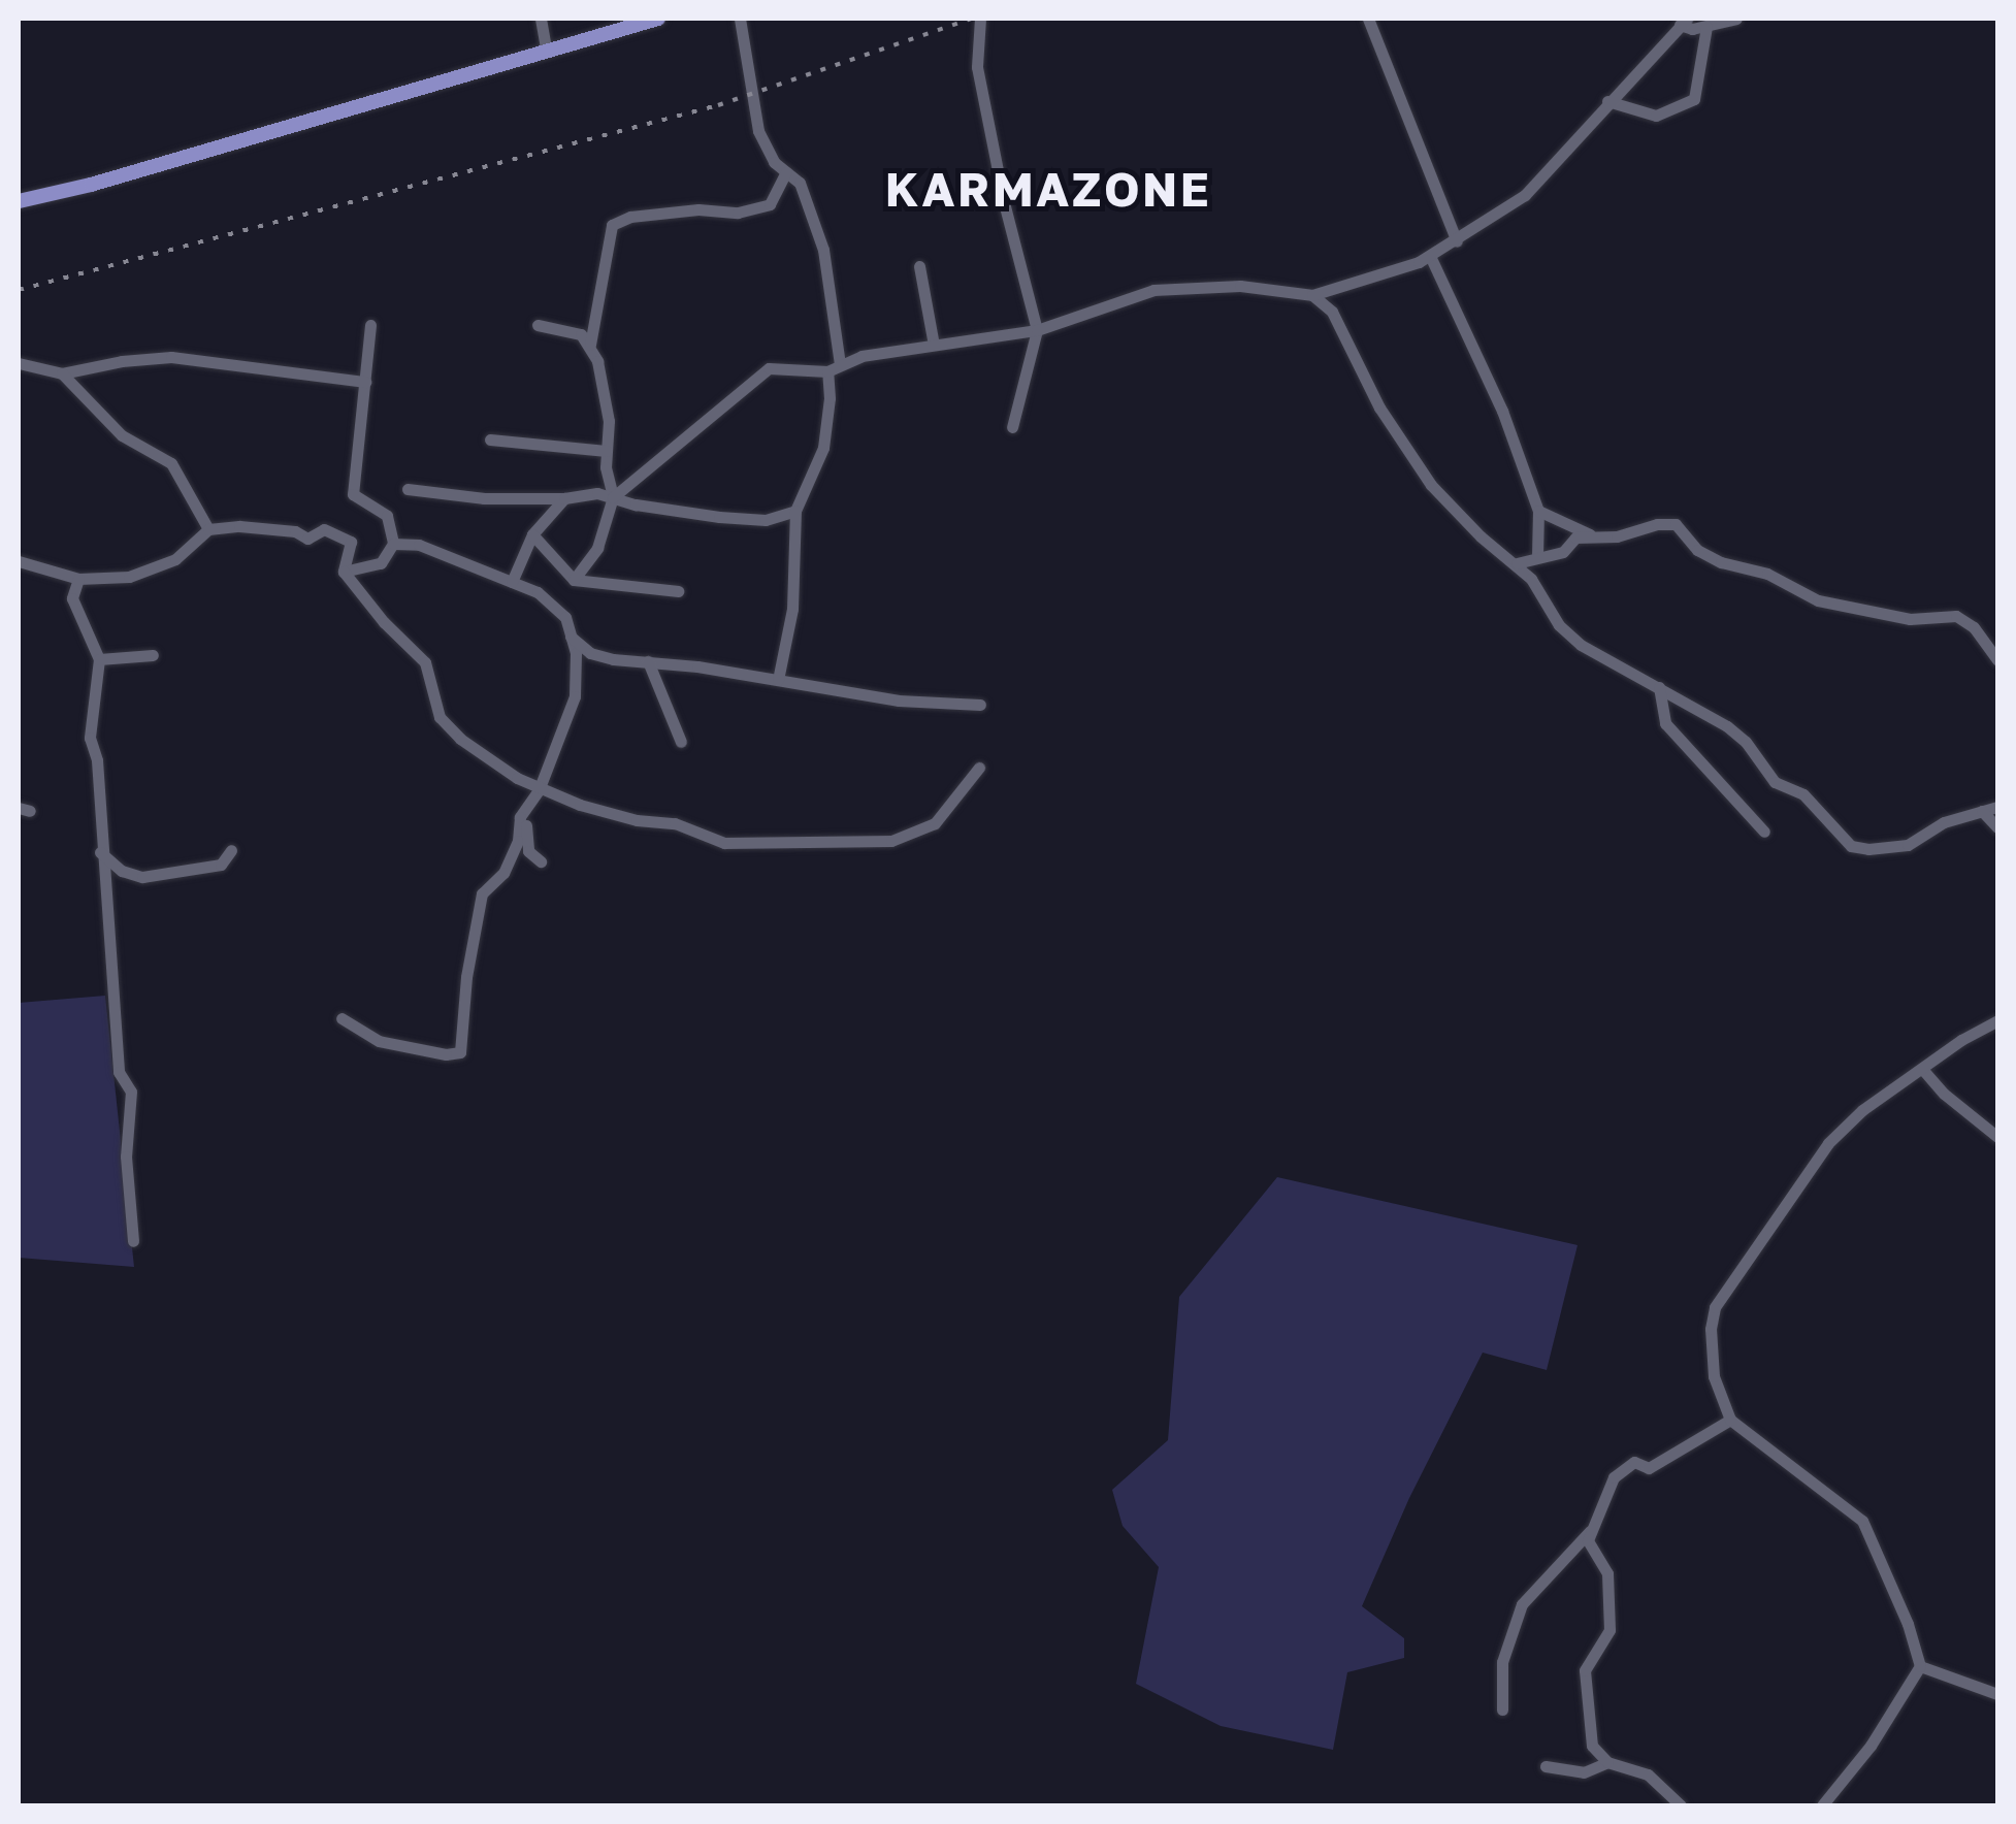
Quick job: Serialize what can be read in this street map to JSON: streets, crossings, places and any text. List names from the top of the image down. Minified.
{"districts":["KARMAZONE"]}
